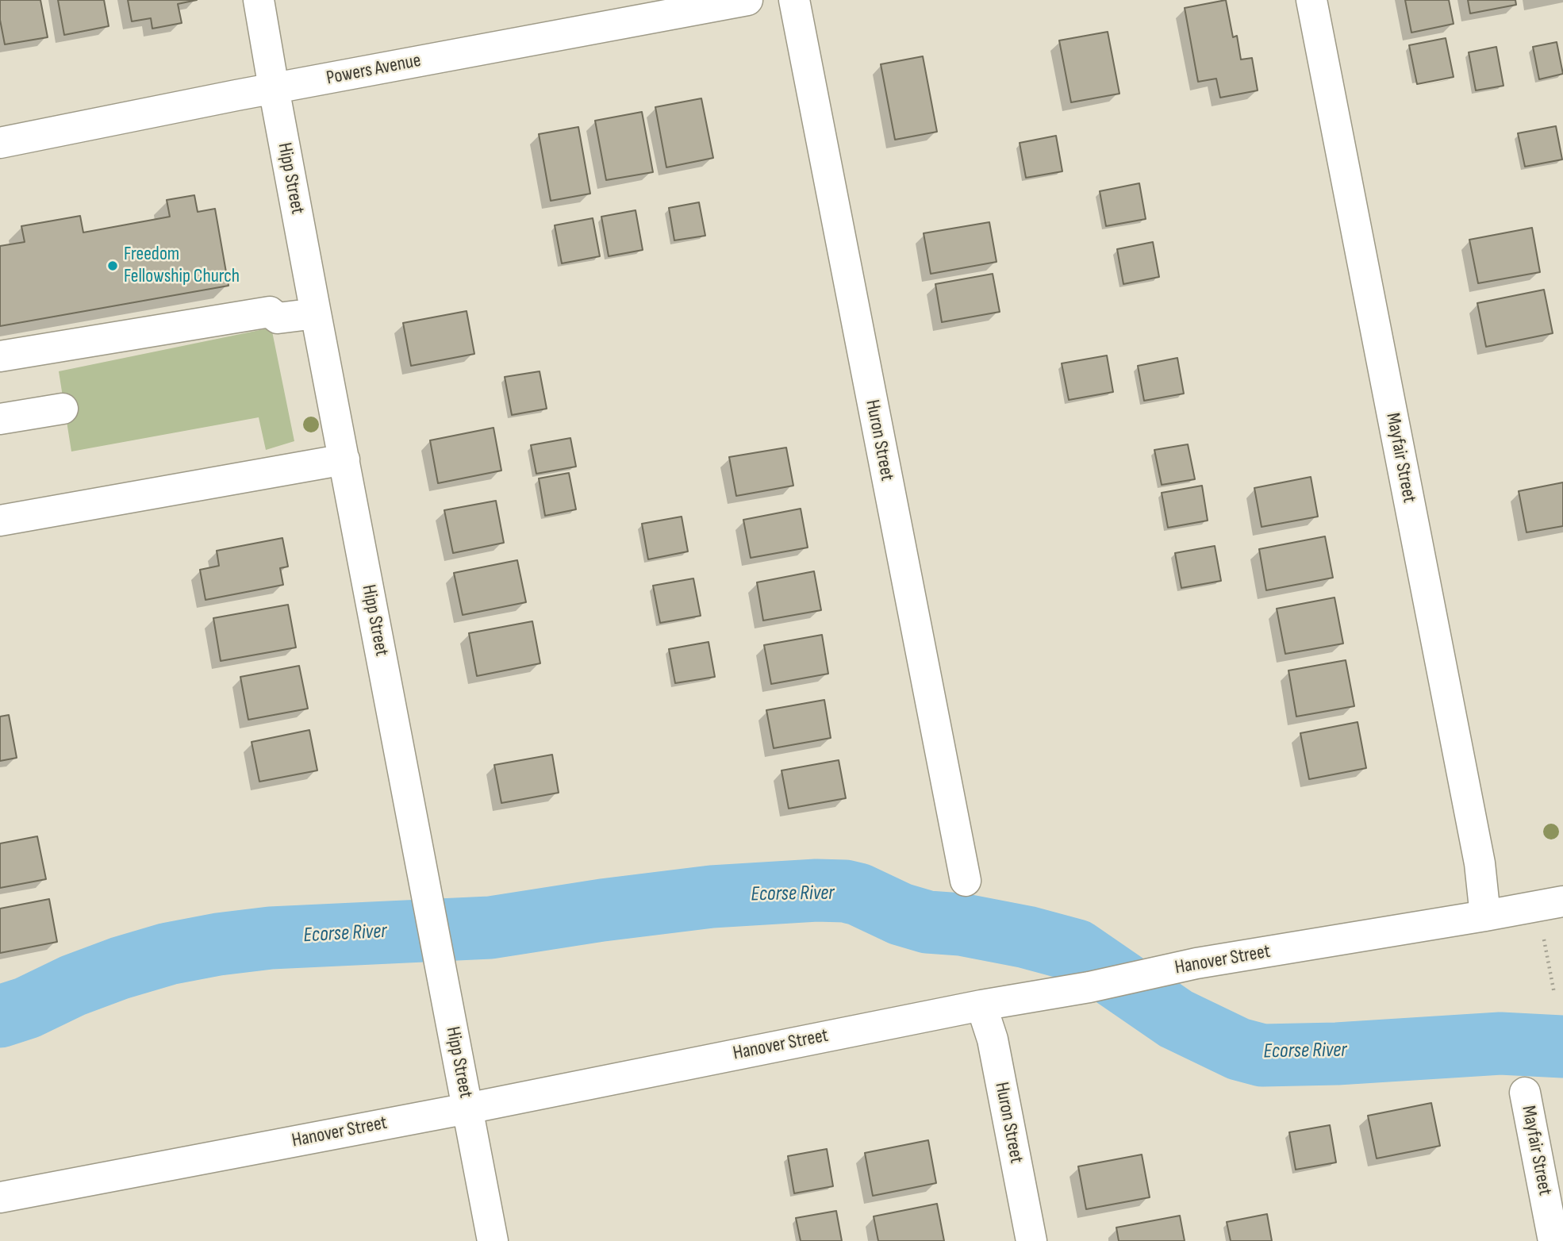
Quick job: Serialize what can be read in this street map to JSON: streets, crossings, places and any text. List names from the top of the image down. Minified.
{"streets":{"street":["Powers Avenue","Hipp Street","Huron Street","Mayfair Street","Hanover Street"]},"crossings":[["Powers Avenue","Hipp Street"],["Hipp Street","Hanover Street"],["Huron Street","Hanover Street"],["Mayfair Street","Hanover Street"]],"water":["Ecorse River"],"places":["Freedom Fellowship Church"]}
